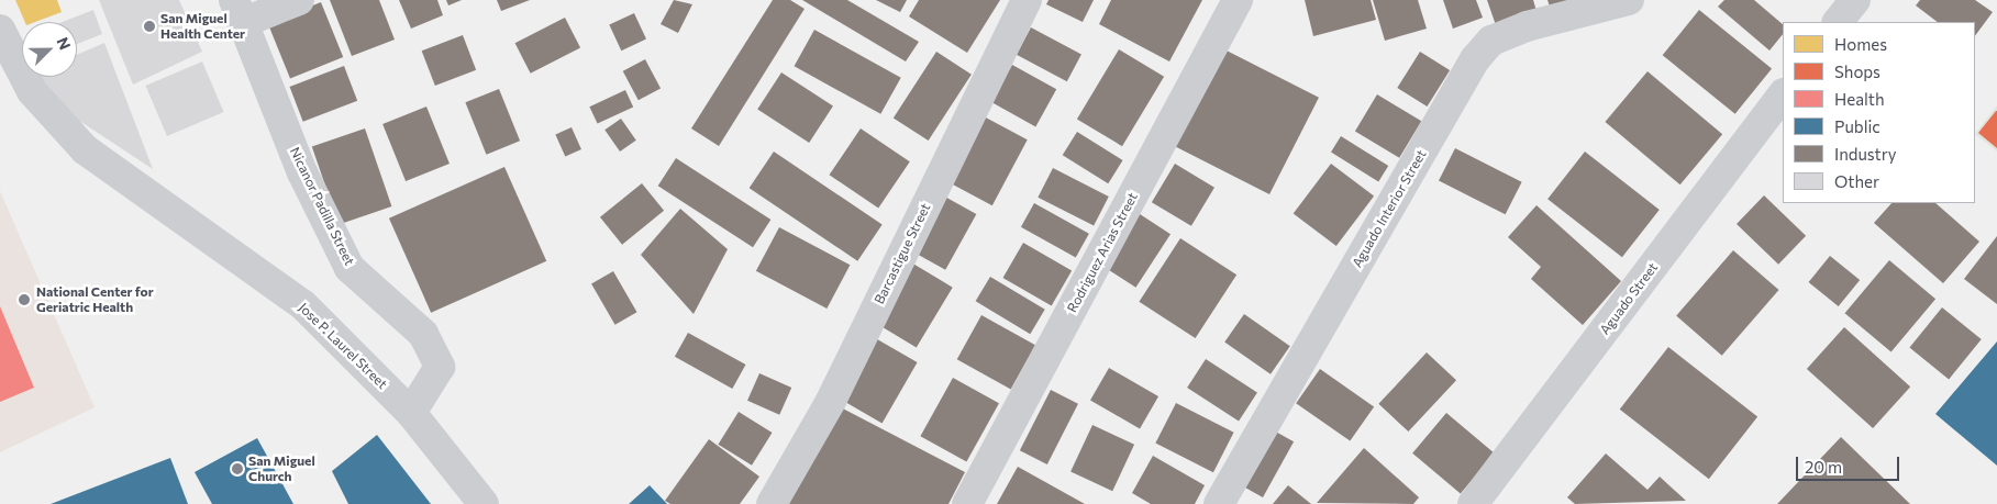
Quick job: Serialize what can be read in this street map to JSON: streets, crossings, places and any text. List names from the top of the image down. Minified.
{"streets":{"street":["Nicanor Padilla Street","Aguado Interior Street","Rodriguez Arias Street","Barcastigue Street","Aguado Street","Jose P. Laurel Street"]},"crossings":[["Nicanor Padilla Street","Jose P. Laurel Street"]],"places":["San Miguel Health Center","National Center for Geriatric Health","San Miguel Church"],"legend":["Homes","Shops","Health","Public","Industry","Other"],"scale_bar":"20 m","north":"top right"}
